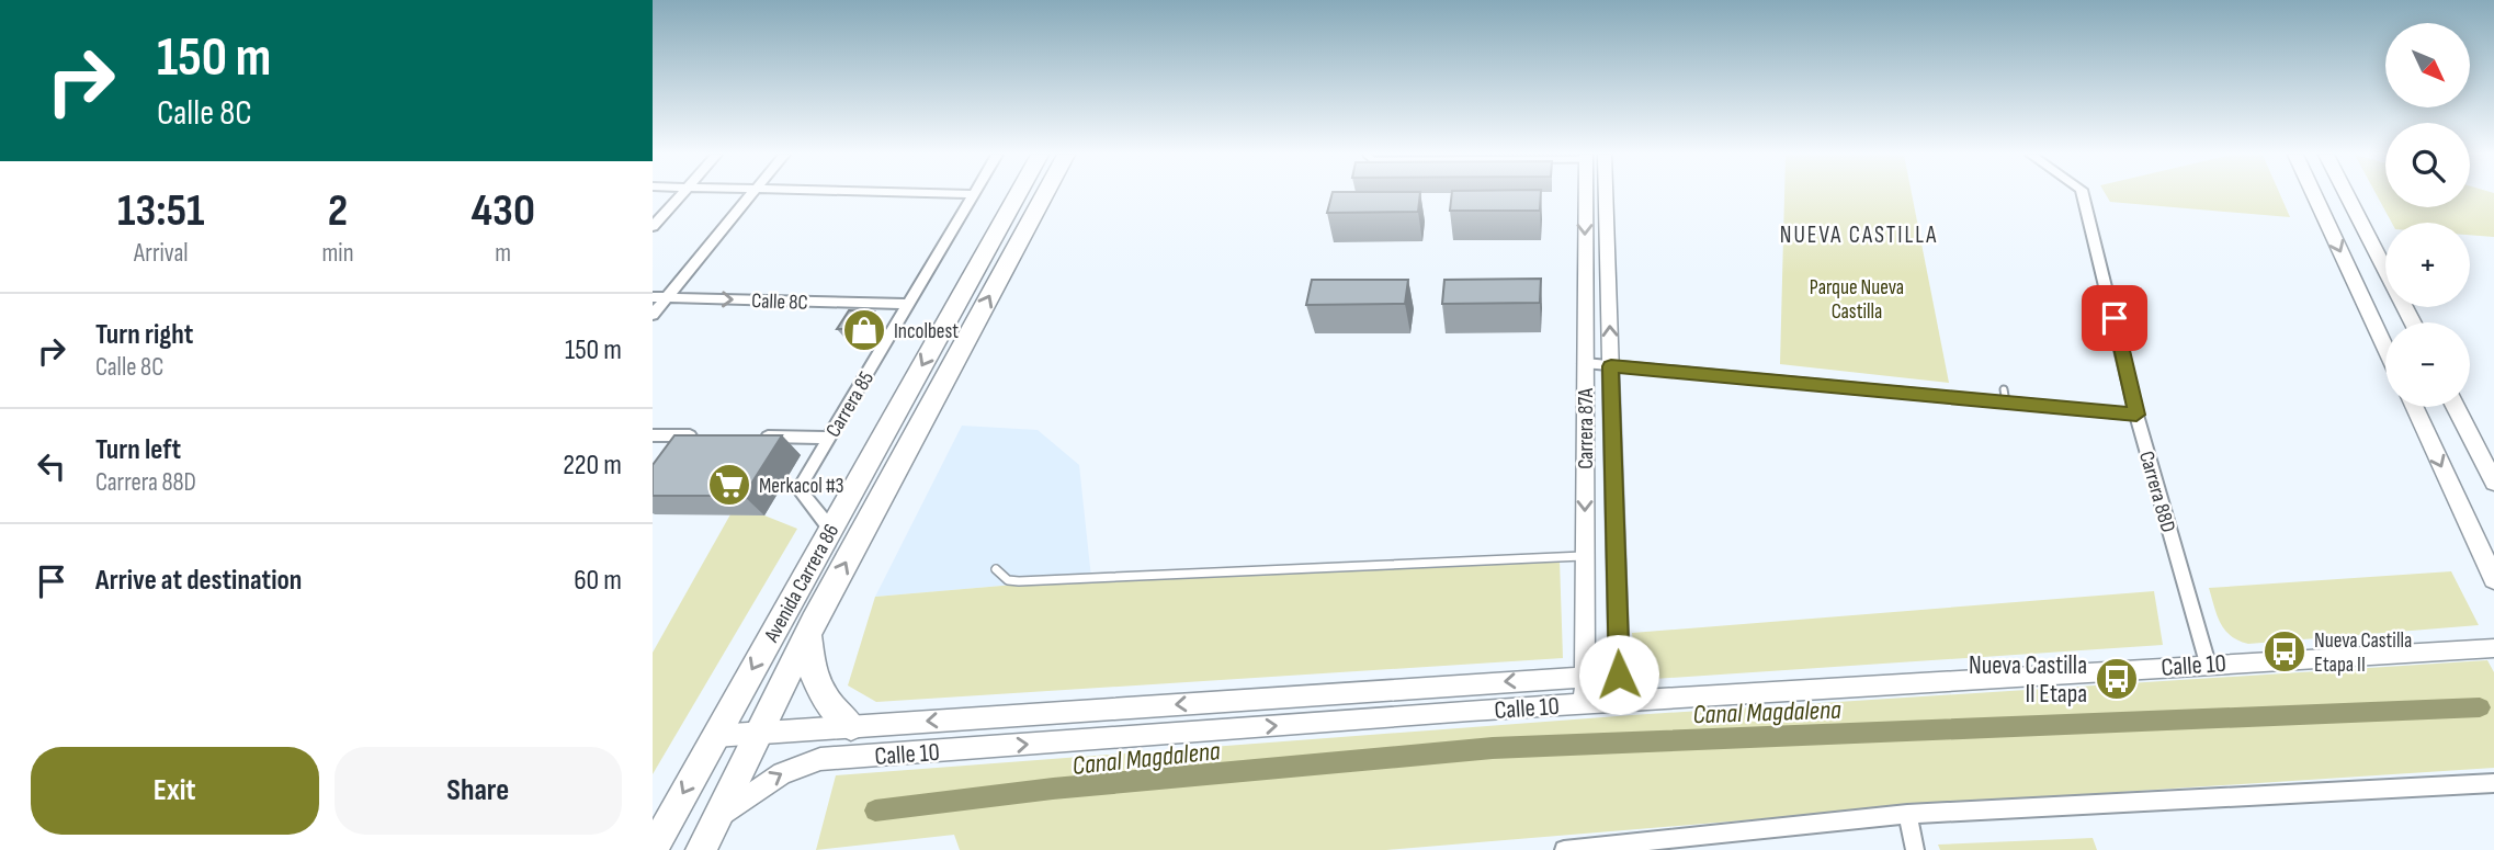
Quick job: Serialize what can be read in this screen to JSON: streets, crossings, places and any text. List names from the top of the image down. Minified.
{"streets":{"main road":["Avenida Carrera 86"],"street":["Calle 8C","Carrera 85","Carrera 87A","Carrera 88D","Calle 10"]},"crossings":[["Calle 8C","Carrera 85"],["Carrera 85","Avenida Carrera 86"],["Carrera 87A","Calle 10"],["Carrera 88D","Calle 10"],["Avenida Carrera 86","Calle 10"]],"one_way":["Calle 8C"],"districts":["NUEVA CASTILLA"],"water":["Canal Magdalena"],"parks":["Parque Nueva Castilla"],"places":{"shop":["Incolbest"],"supermarket":["Merkacol #3"],"bus stop":["Nueva Castilla Etapa II","Nueva Castilla II Etapa"]},"north":"bottom right","page":{"turn":["150 m","Calle 8C"],"map_buttons":["+","−"],"eta":["13:51","Arrival","2","min","430","m"],"list":[{"name":"Turn right","note":"Calle 8C","value":"150 m"},{"name":"Turn left","note":"Carrera 88D","value":"220 m"},{"name":"Arrive at destination","value":"60 m"}],"buttons":["Exit","Share"]}}
